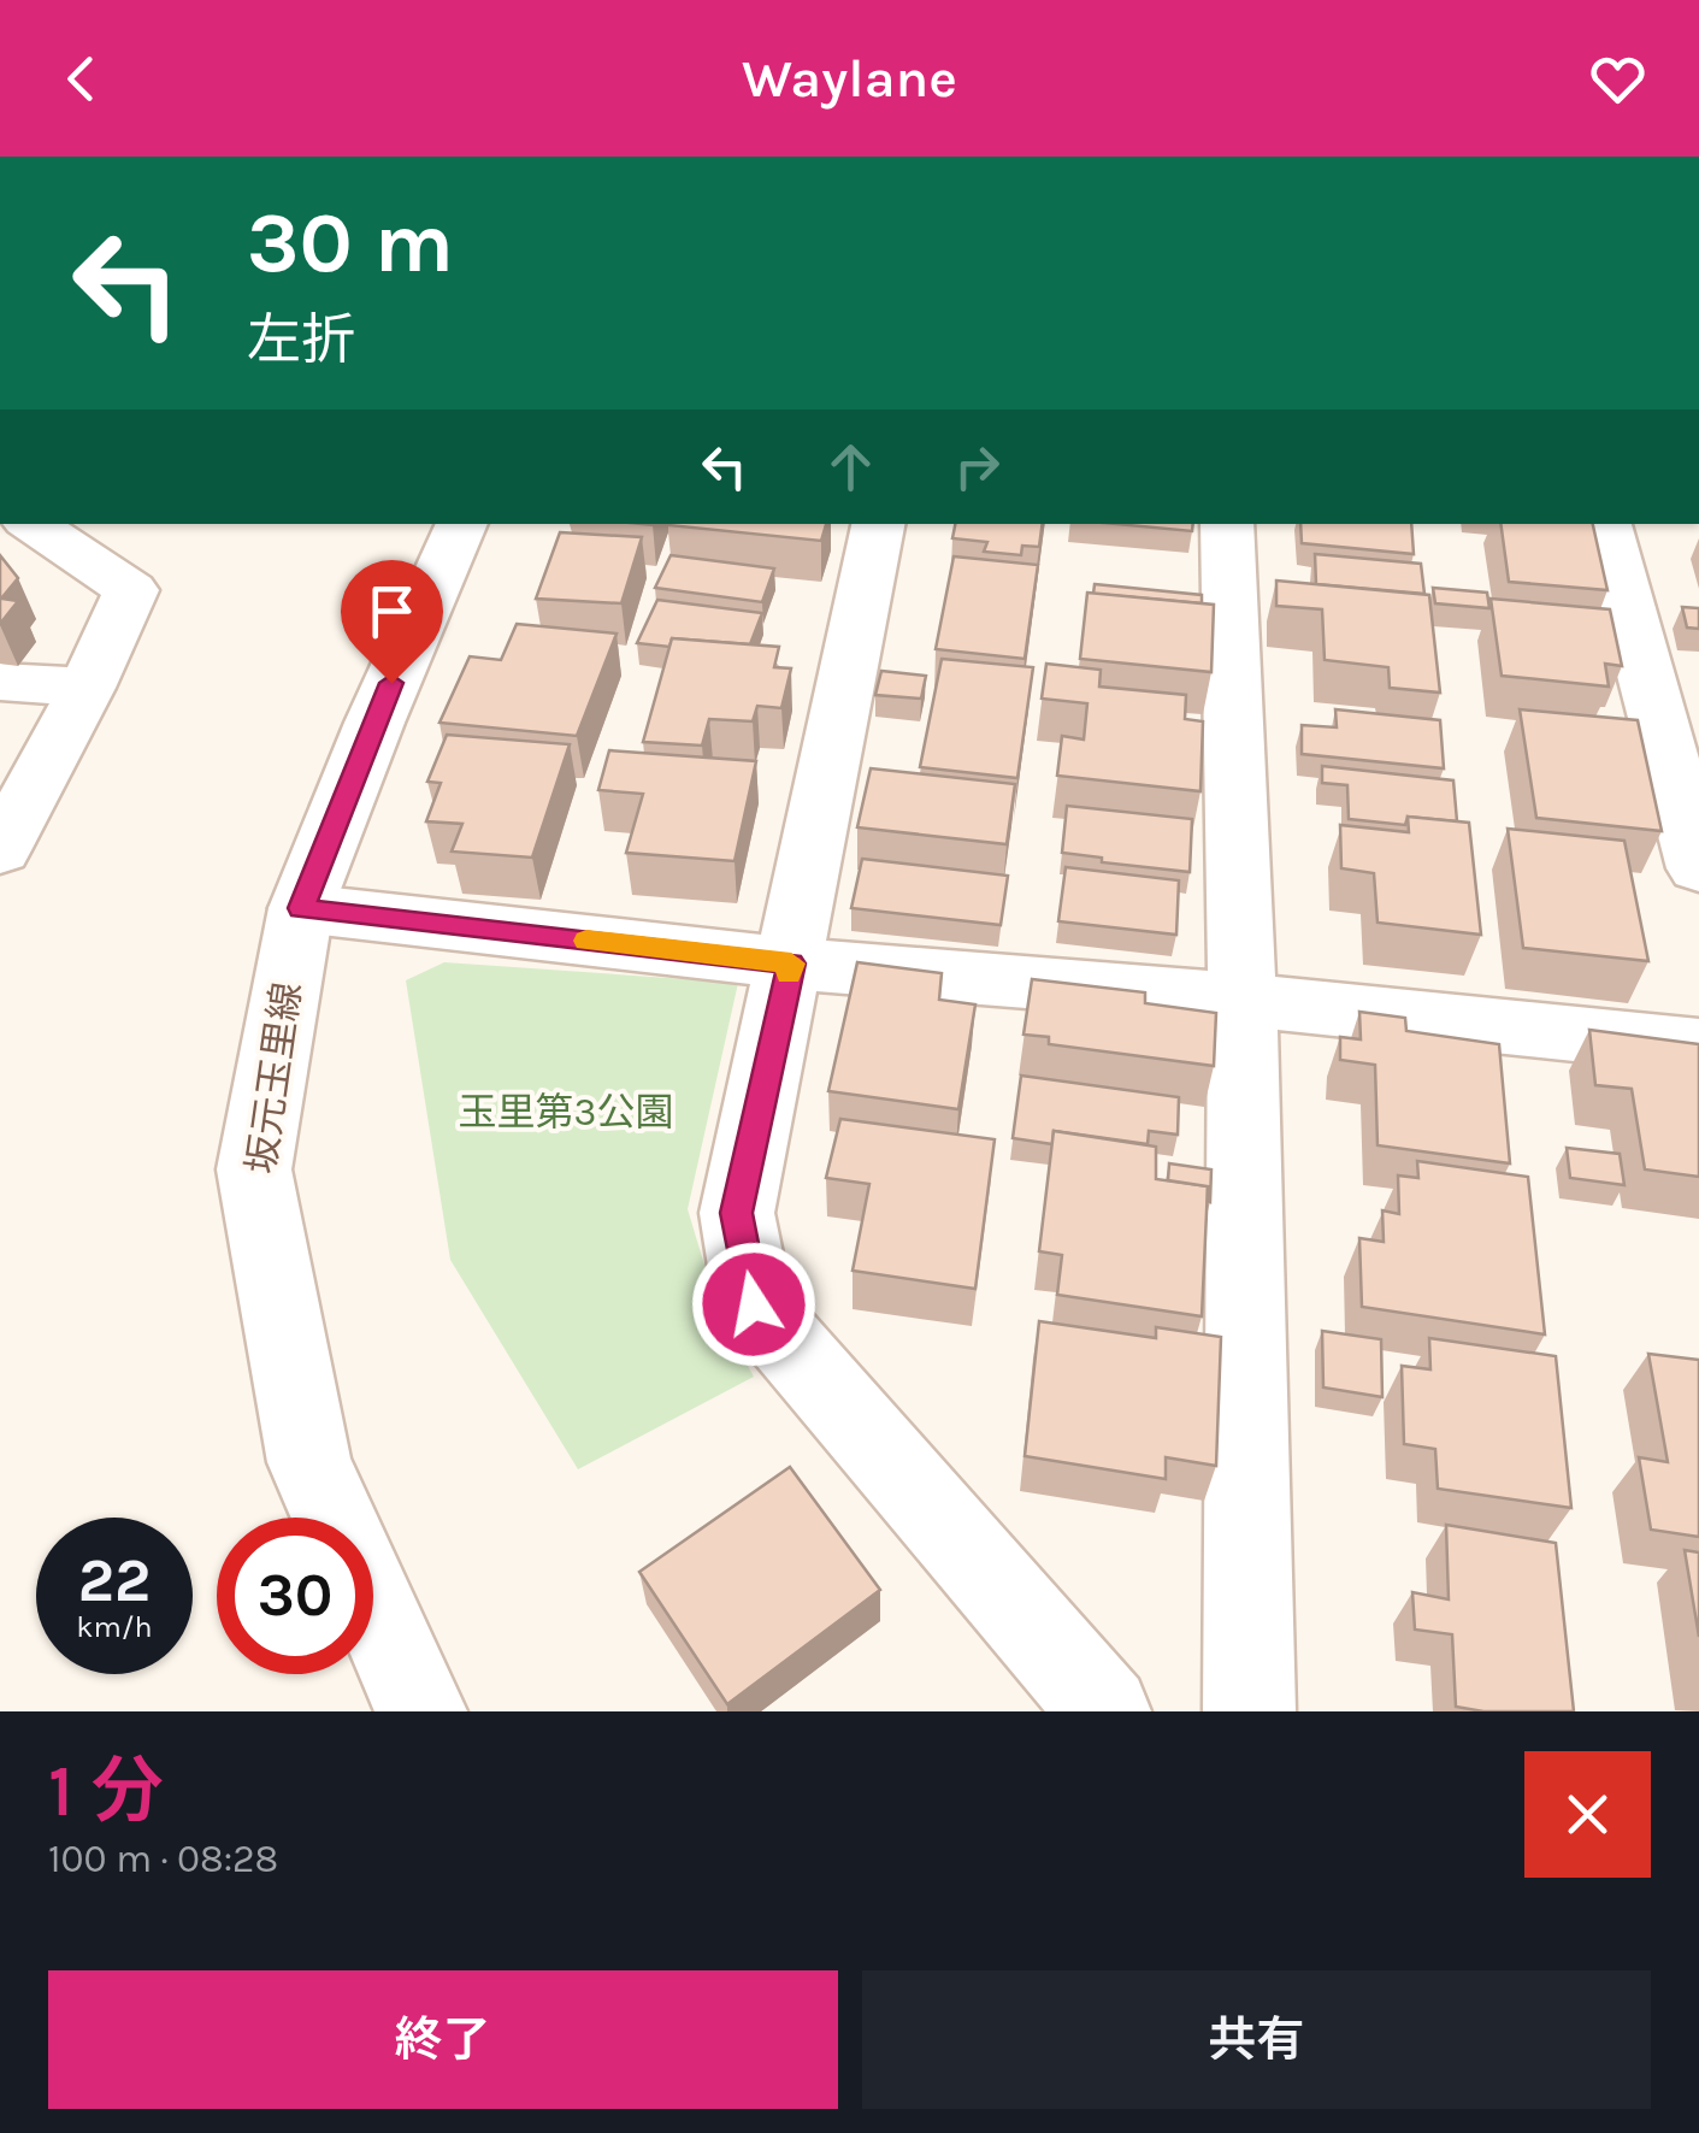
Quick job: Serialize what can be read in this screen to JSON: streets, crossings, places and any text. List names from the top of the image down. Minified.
{"streets":{"street":["坂元玉里線"]},"parks":["玉里第3公園"],"page":{"header":"Waylane","turn":["30 m","左折"],"speed":"22 km/h","limit":"30","heading":["1 分","100 m · 08:28"],"buttons":["終了","共有"]}}
